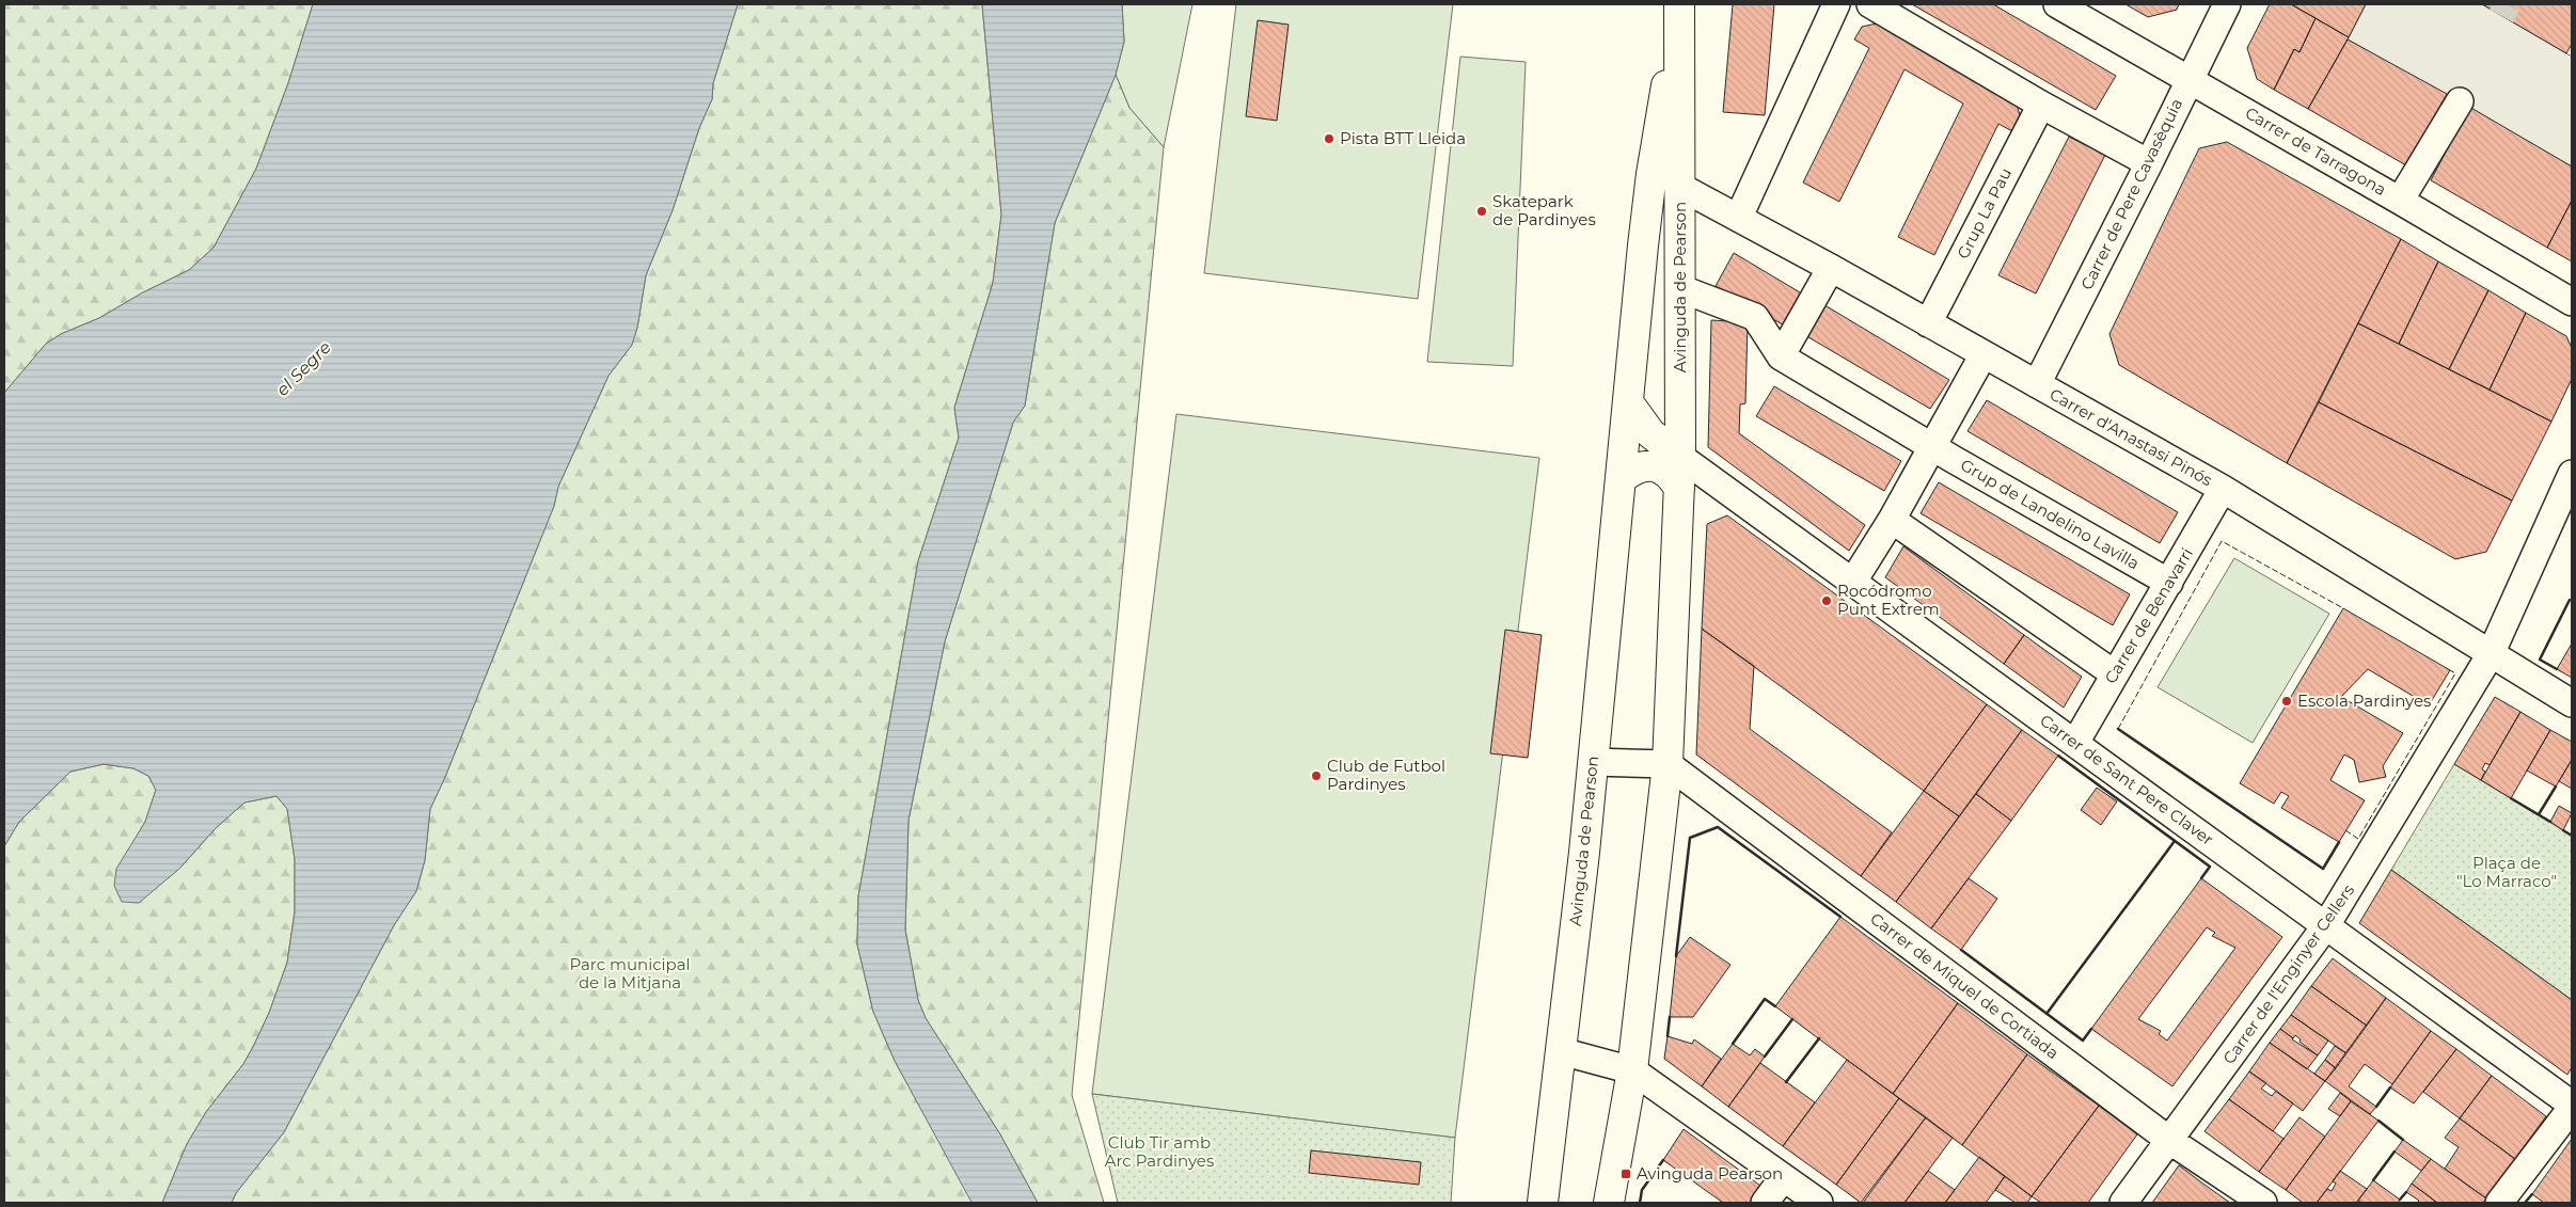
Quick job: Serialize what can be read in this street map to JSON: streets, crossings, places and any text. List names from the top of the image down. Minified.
{"streets":{"street":["Carrer de Tarragona","Carrer de Pere Cavasèquia","Grup La Pau","Avinguda de Pearson","Carrer d'Anastasi Pinós","Grup de Landelino Lavilla","Carrer de Benavarri","Carrer de Sant Pere Claver","Carrer de l'Enginyer Cellers","Carrer de Miquel de Cortiada"]},"crossings":[["Carrer de Tarragona","Carrer de Pere Cavasèquia"],["Carrer de Pere Cavasèquia","Carrer d'Anastasi Pinós"],["Grup La Pau","Carrer d'Anastasi Pinós"],["Avinguda de Pearson","Carrer d'Anastasi Pinós"],["Avinguda de Pearson","Grup de Landelino Lavilla"],["Avinguda de Pearson","Carrer de Sant Pere Claver"],["Avinguda de Pearson","Carrer de Miquel de Cortiada"],["Carrer d'Anastasi Pinós","Carrer de Benavarri"],["Carrer d'Anastasi Pinós","Carrer de l'Enginyer Cellers"],["Grup de Landelino Lavilla","Carrer de Benavarri"],["Carrer de Benavarri","Carrer de Sant Pere Claver"],["Carrer de Sant Pere Claver","Carrer de l'Enginyer Cellers"],["Carrer de l'Enginyer Cellers","Carrer de Miquel de Cortiada"]],"water":["el Segre"],"parks":["Plaça de \"Lo Marraco\"","Parc municipal de la Mitjana","Club Tir amb Arc Pardinyes"],"places":{"other":["Pista BTT Lleida","Skatepark de Pardinyes","Rocódromo Punt Extrem","Escola Pardinyes","Club de Futbol Pardinyes"],"transit":["Avinguda Pearson"]}}
